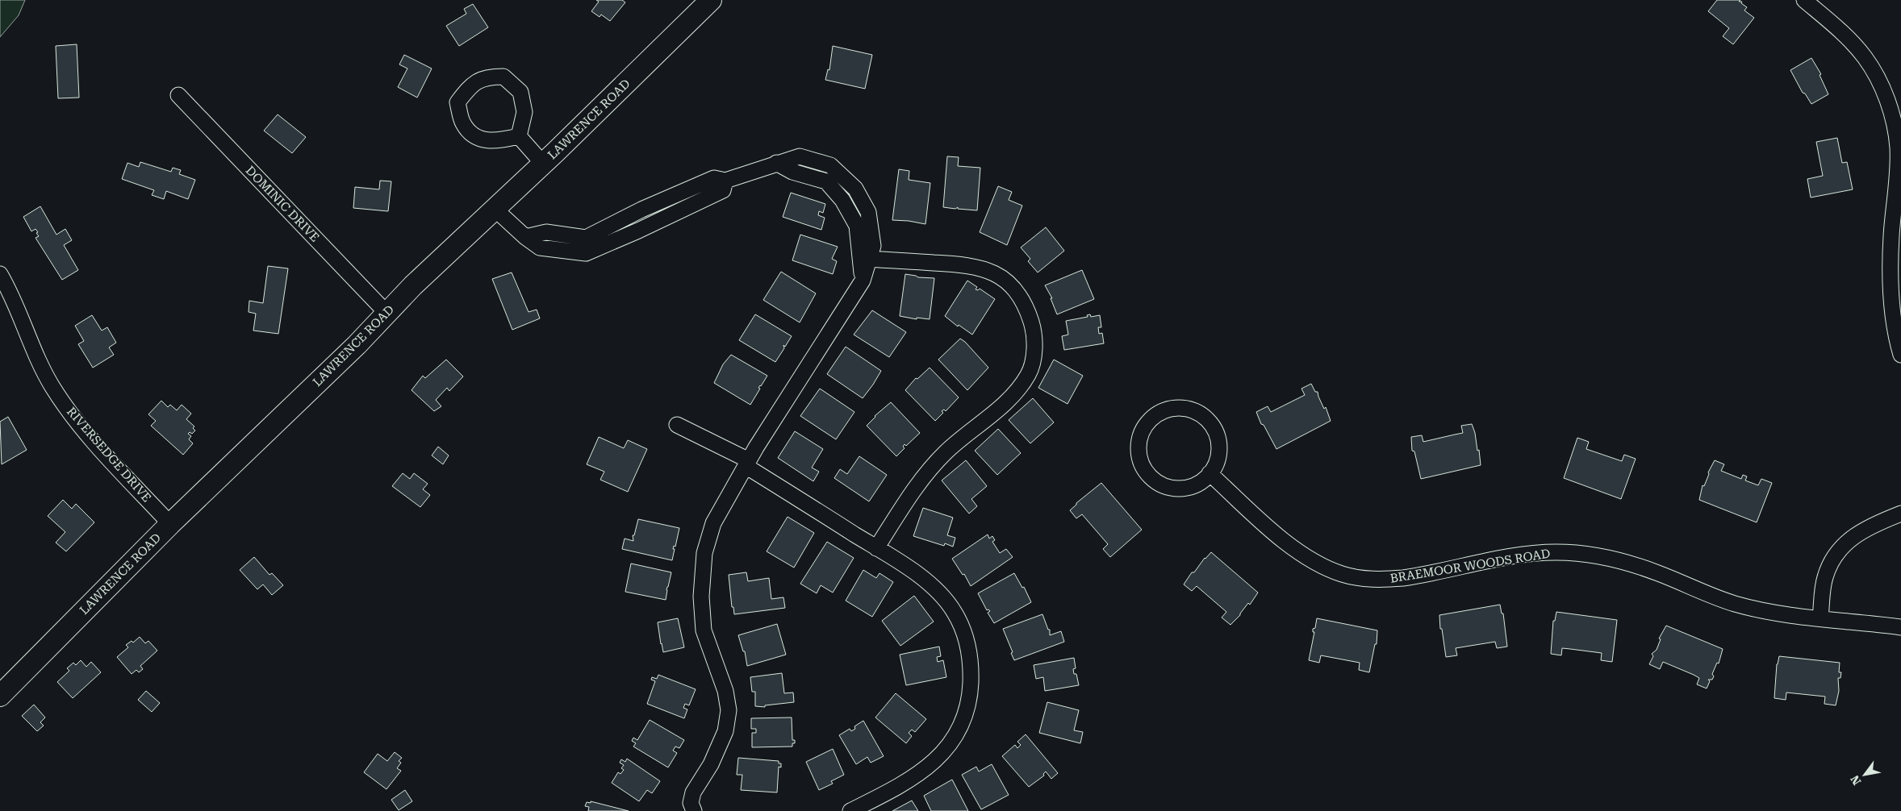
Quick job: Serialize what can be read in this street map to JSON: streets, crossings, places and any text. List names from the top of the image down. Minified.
{"streets":{"street":["LAWRENCE ROAD","DOMINIC DRIVE","RIVERSEDGE DRIVE","BRAEMOOR WOODS ROAD"]},"crossings":[["LAWRENCE ROAD","DOMINIC DRIVE"],["LAWRENCE ROAD","RIVERSEDGE DRIVE"]],"north":"bottom left"}
